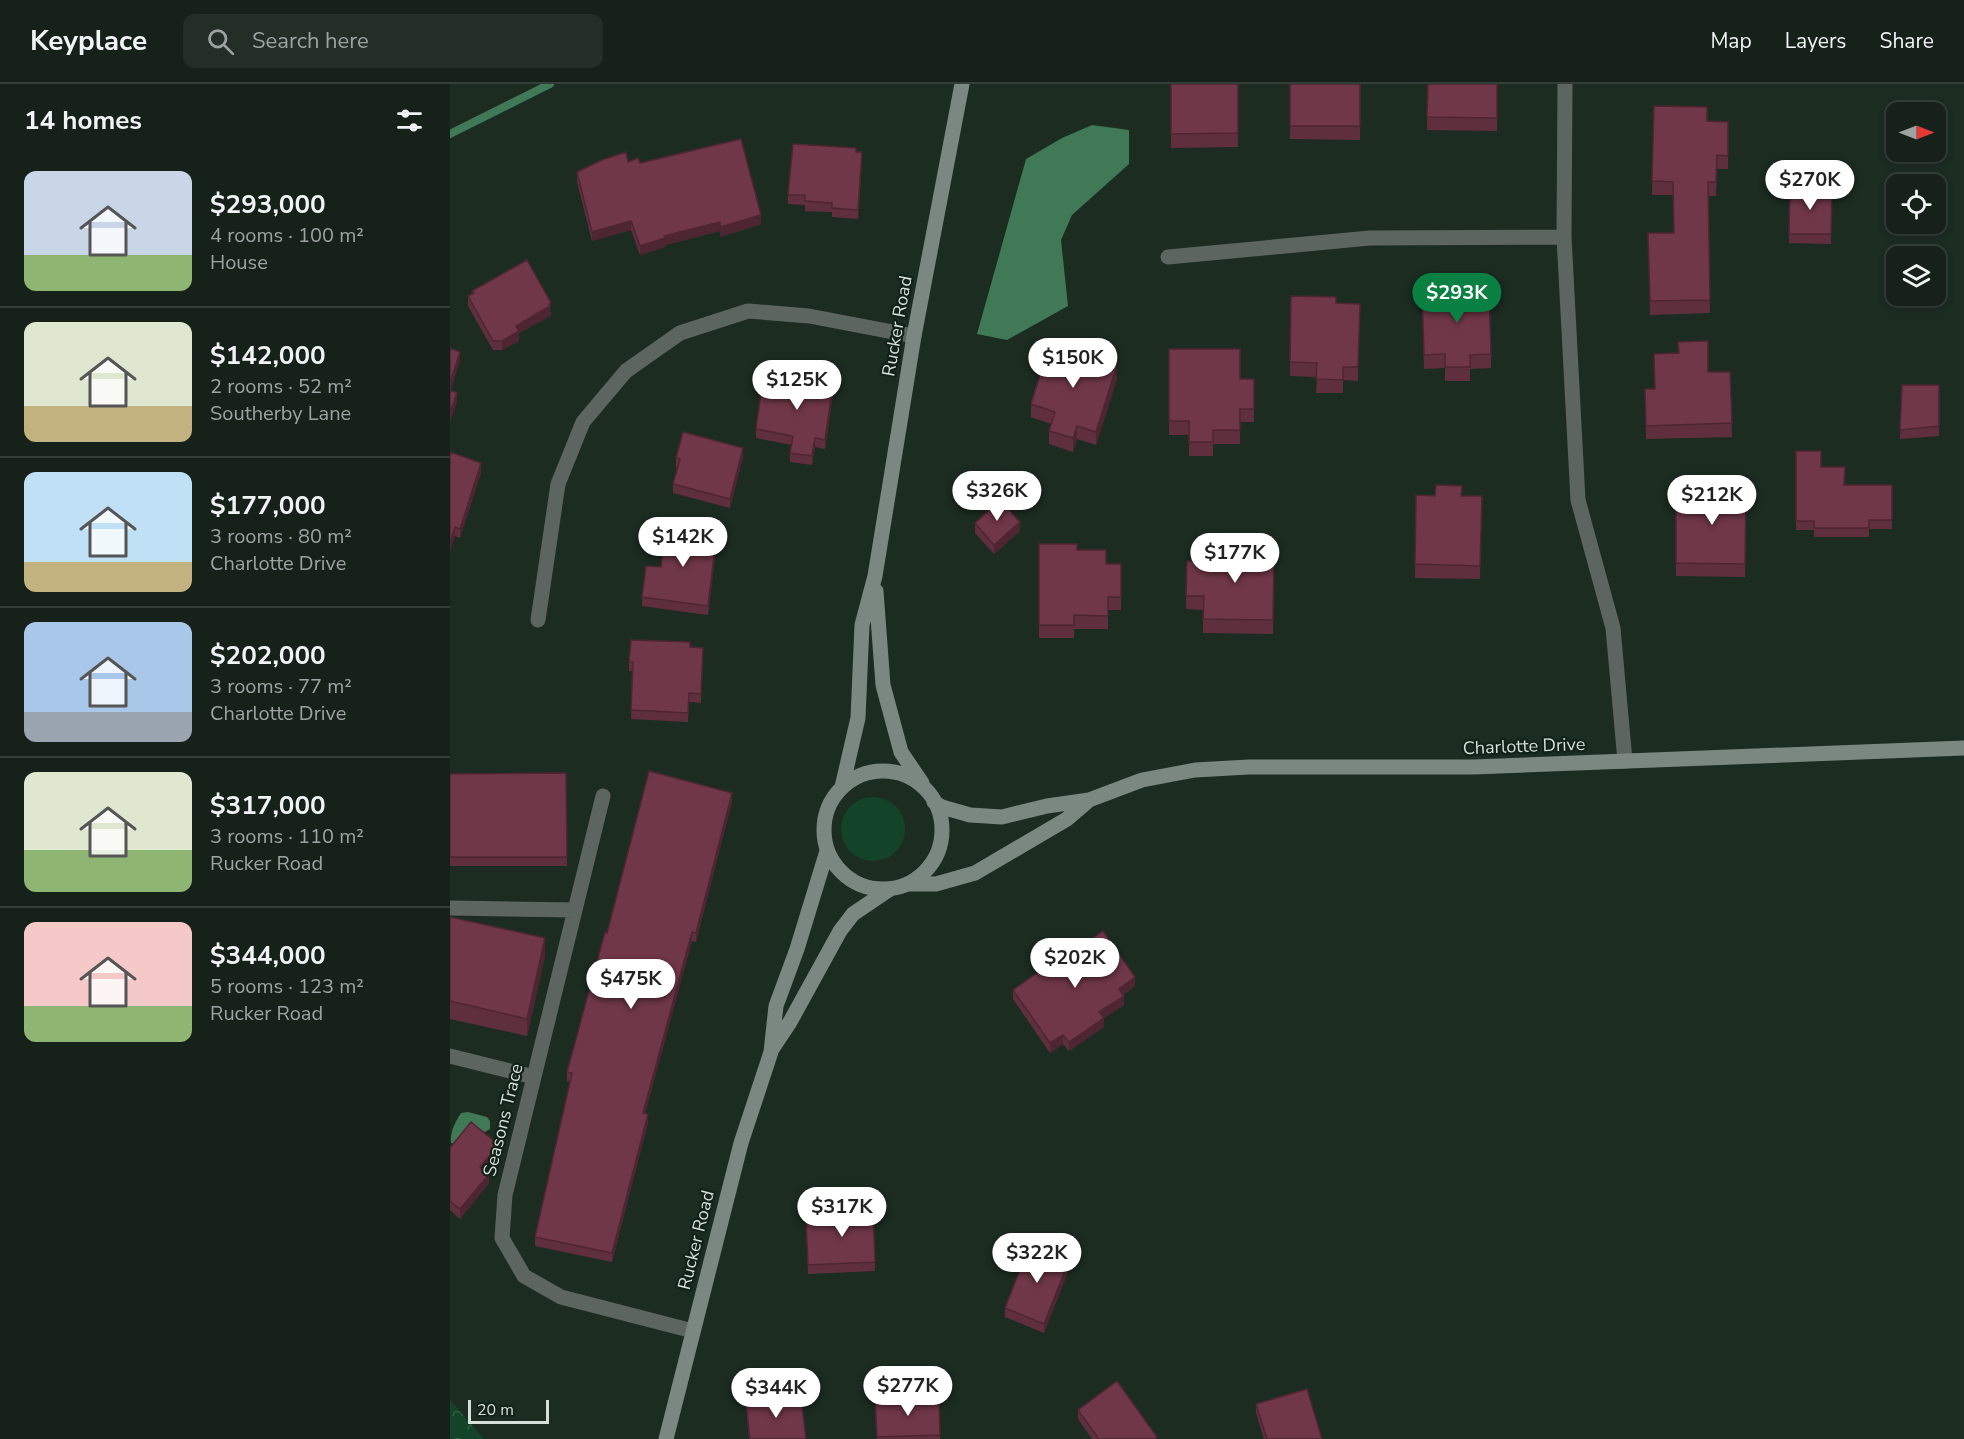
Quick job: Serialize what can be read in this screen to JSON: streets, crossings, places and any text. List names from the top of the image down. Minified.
{"streets":{"main road":["Rucker Road","Charlotte Drive"],"street":["Seasons Trace"]},"crossings":[["Rucker Road","Charlotte Drive"],["Rucker Road","Seasons Trace"]],"scale_bar":"20 m","north":"right","page":{"header":"Keyplace","search":"Search here","nav":["Map","Layers","Share"],"heading":"14 homes","list":[{"name":"$293,000","note":"4 rooms · 100 m² · House"},{"name":"$142,000","note":"2 rooms · 52 m² · Southerby Lane"},{"name":"$177,000","note":"3 rooms · 80 m² · Charlotte Drive"},{"name":"$202,000","note":"3 rooms · 77 m² · Charlotte Drive"},{"name":"$317,000","note":"3 rooms · 110 m² · Rucker Road"},{"name":"$344,000","note":"5 rooms · 123 m² · Rucker Road"}],"price":["$270K","$293K","$150K","$125K","$326K","$212K","$142K","$177K","$202K","$475K","$317K","$322K","$277K","$344K"],"scale":"20 m"}}
